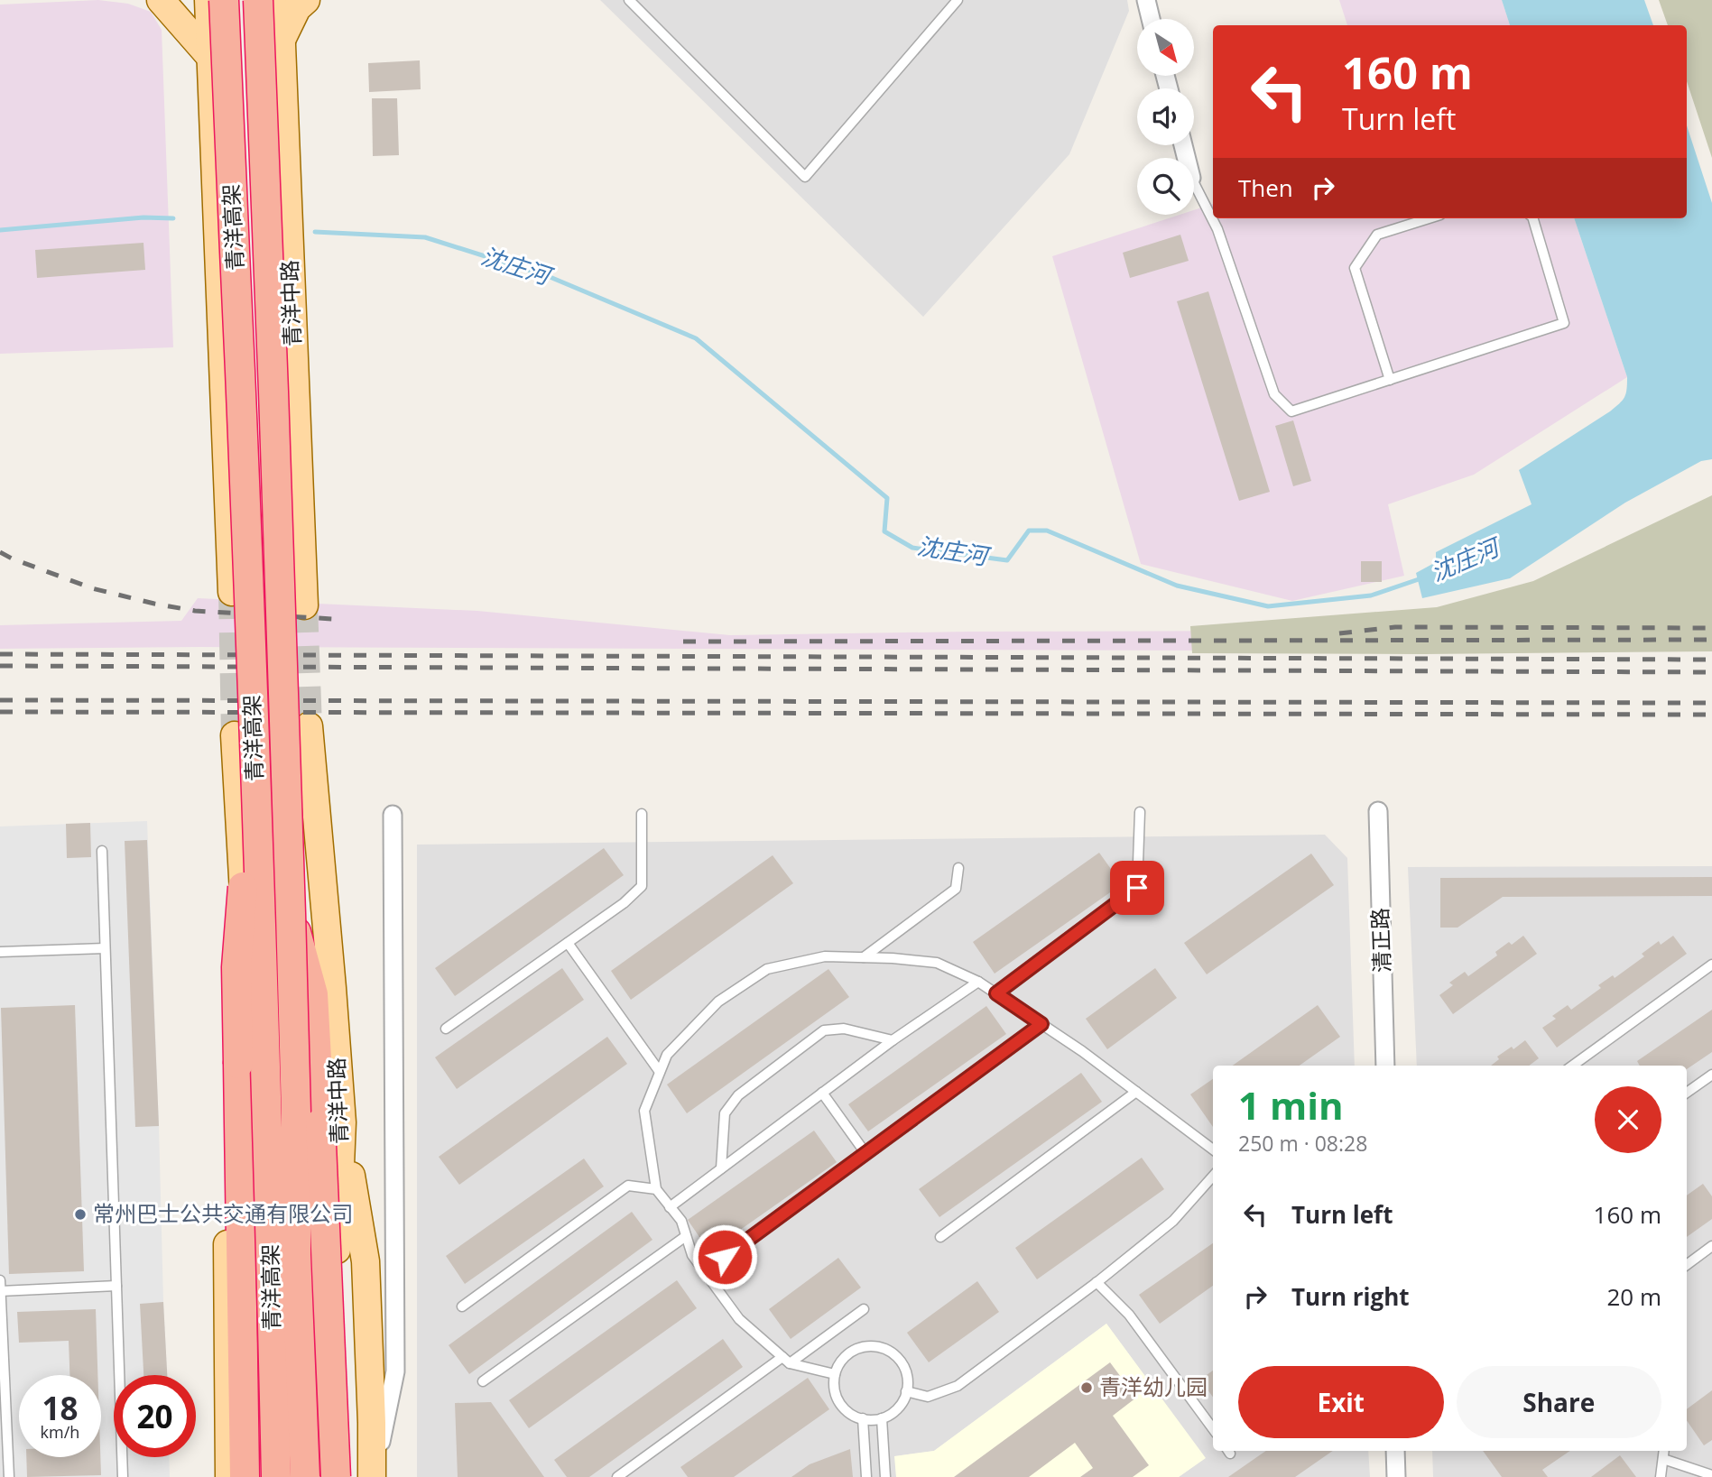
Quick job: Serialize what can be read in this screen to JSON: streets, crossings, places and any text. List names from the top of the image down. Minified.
{"streets":{"highway":["青洋高架"],"main road":["青洋中路"],"street":["清正路"]},"water":["沈庄河"],"places":["常州巴士公共交通有限公司","青洋幼儿园"],"north":"bottom right","page":{"turn":["160 m","Turn left"],"then":"Then","heading":["1 min","250 m · 08:28"],"list":[{"name":"Turn left","value":"160 m"},{"name":"Turn right","value":"20 m"}],"buttons":["Exit","Share"],"speed":"18 km/h","limit":"20"}}
